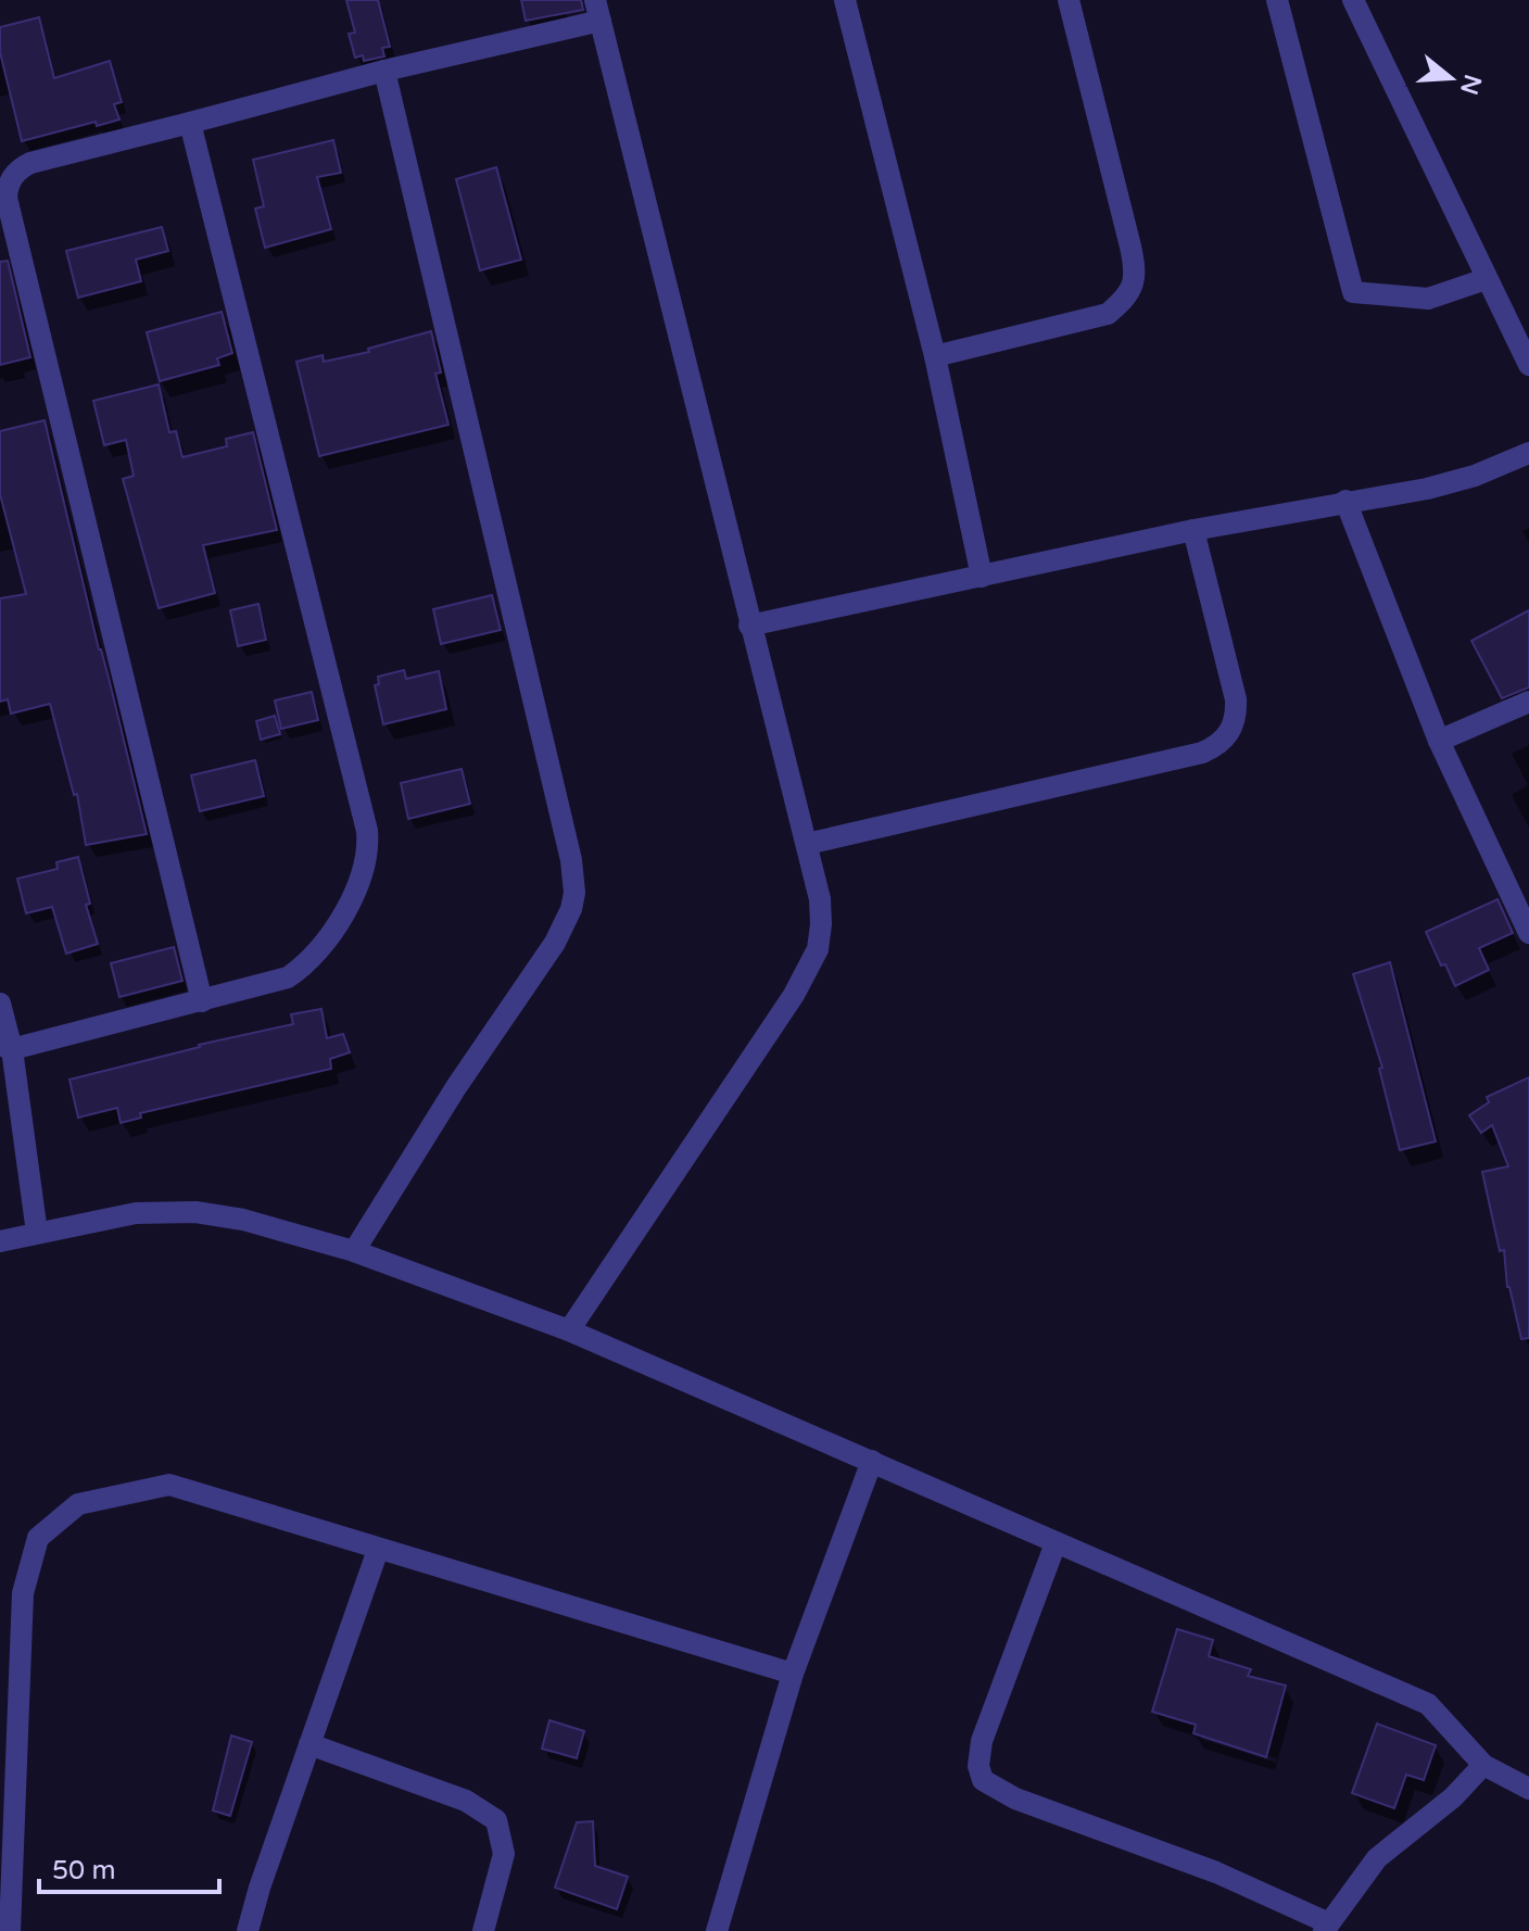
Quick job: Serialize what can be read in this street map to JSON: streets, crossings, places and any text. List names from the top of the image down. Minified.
{"scale_bar":"50 m","north":"right"}
